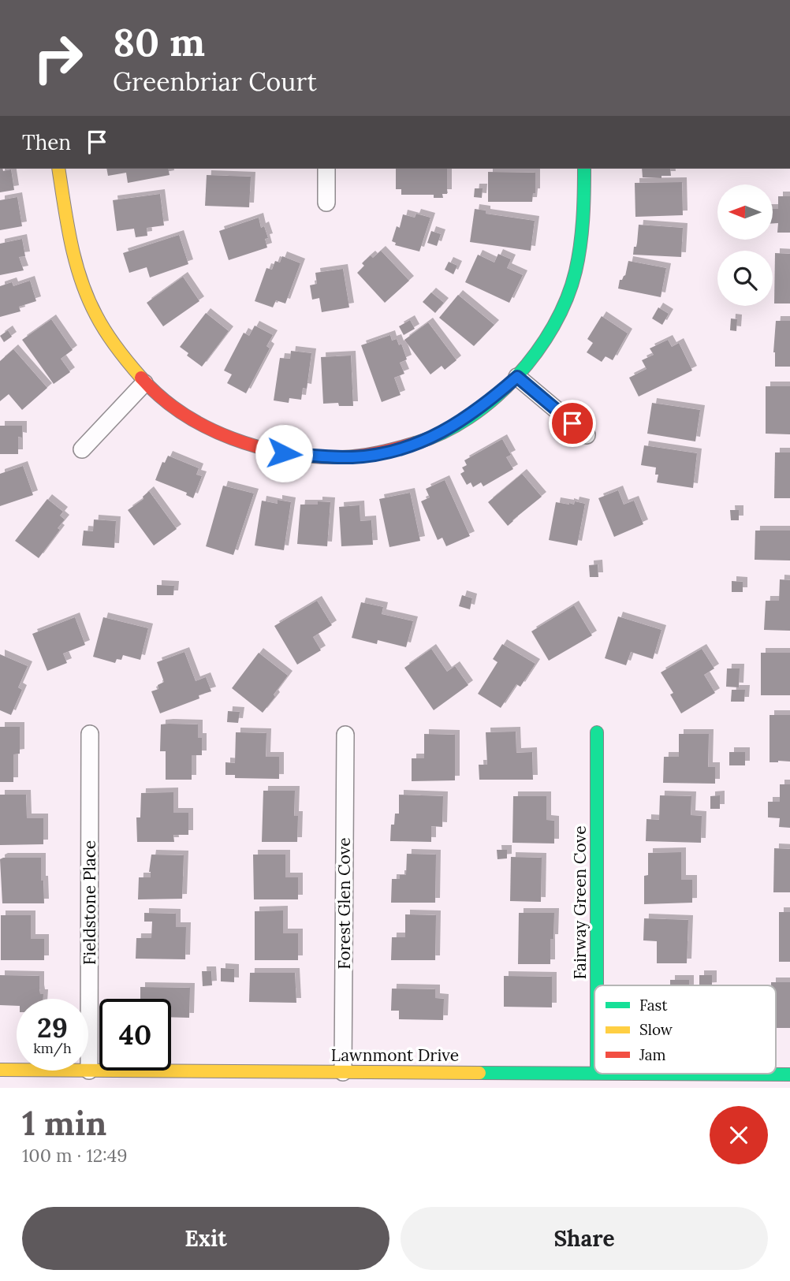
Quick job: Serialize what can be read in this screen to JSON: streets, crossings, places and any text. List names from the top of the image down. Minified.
{"streets":{"street":["Fieldstone Place","Fairway Green Cove","Forest Glen Cove","Lawnmont Drive"]},"crossings":[["Fieldstone Place","Lawnmont Drive"],["Forest Glen Cove","Lawnmont Drive"]],"legend":["Fast","Slow","Jam"],"north":"left","page":{"turn":["80 m","Greenbriar Court"],"then":"Then","speed":"29 km/h","limit":"40","heading":["1 min","100 m · 12:49"],"buttons":["Exit","Share"]}}
